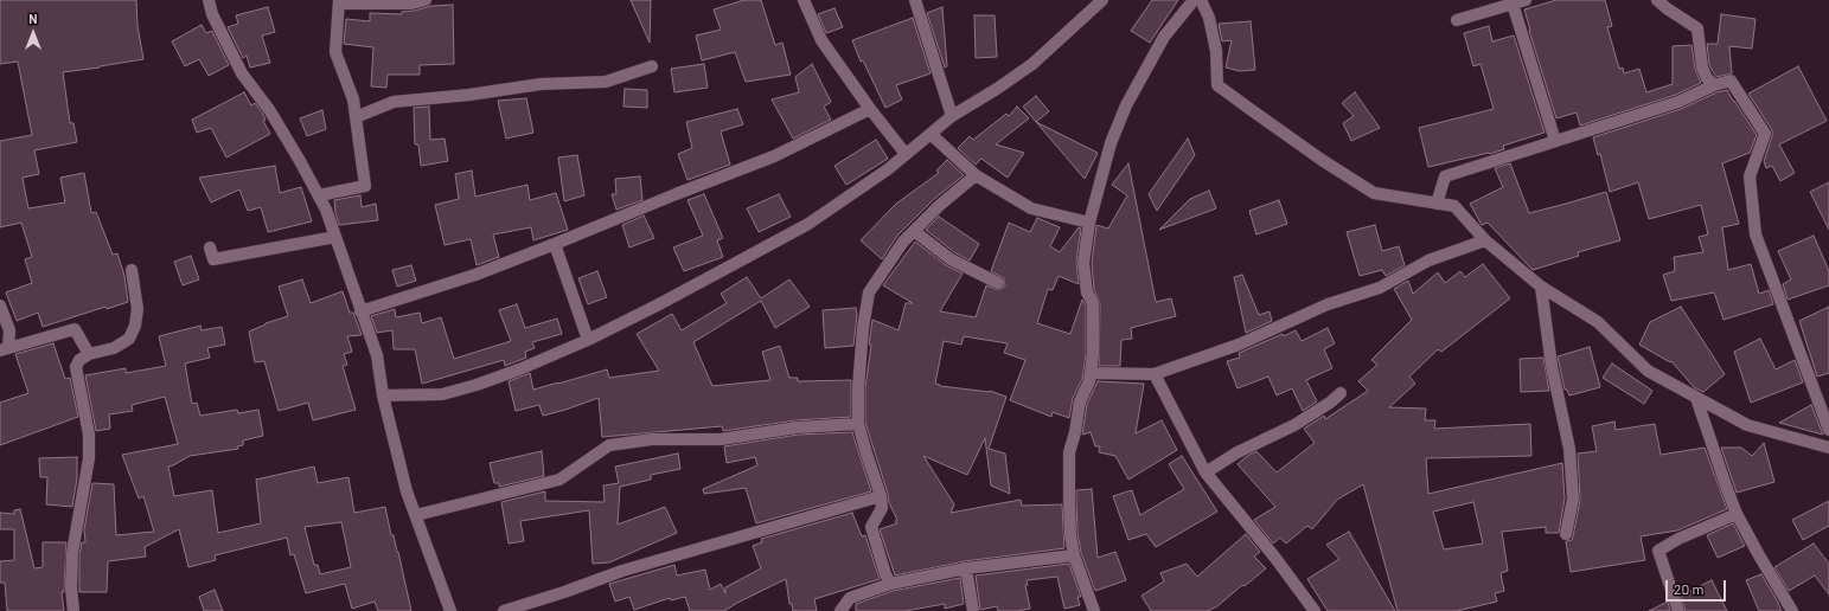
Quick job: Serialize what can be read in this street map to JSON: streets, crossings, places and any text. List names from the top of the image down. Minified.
{"scale_bar":"20 m","north":"top"}
